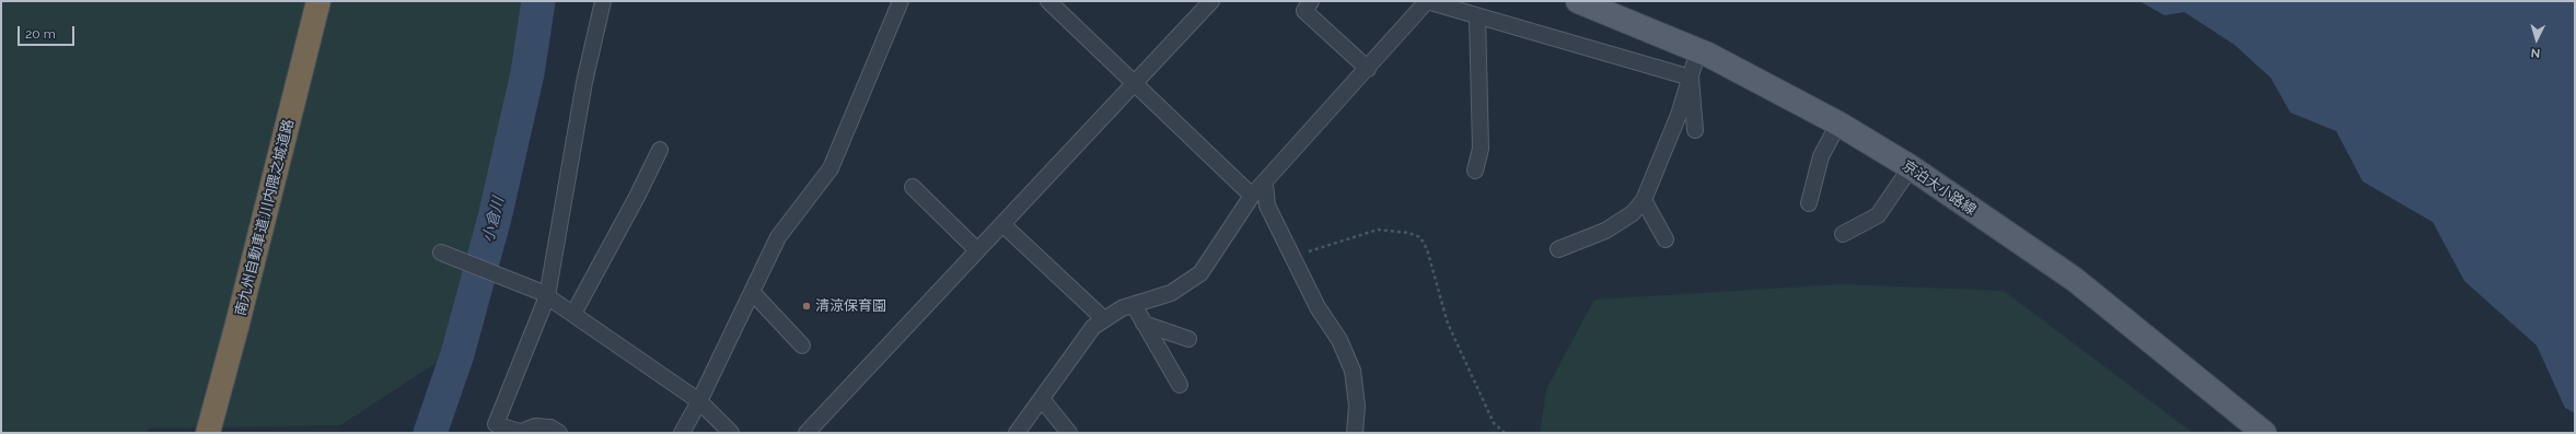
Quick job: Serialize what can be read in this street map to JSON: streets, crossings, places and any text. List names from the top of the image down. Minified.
{"streets":{"highway":["南九州自動車道;川内隈之城道路"],"main road":["京泊大小路線"]},"water":["小倉川"],"places":["清涼保育園"],"scale_bar":"20 m","north":"bottom"}
